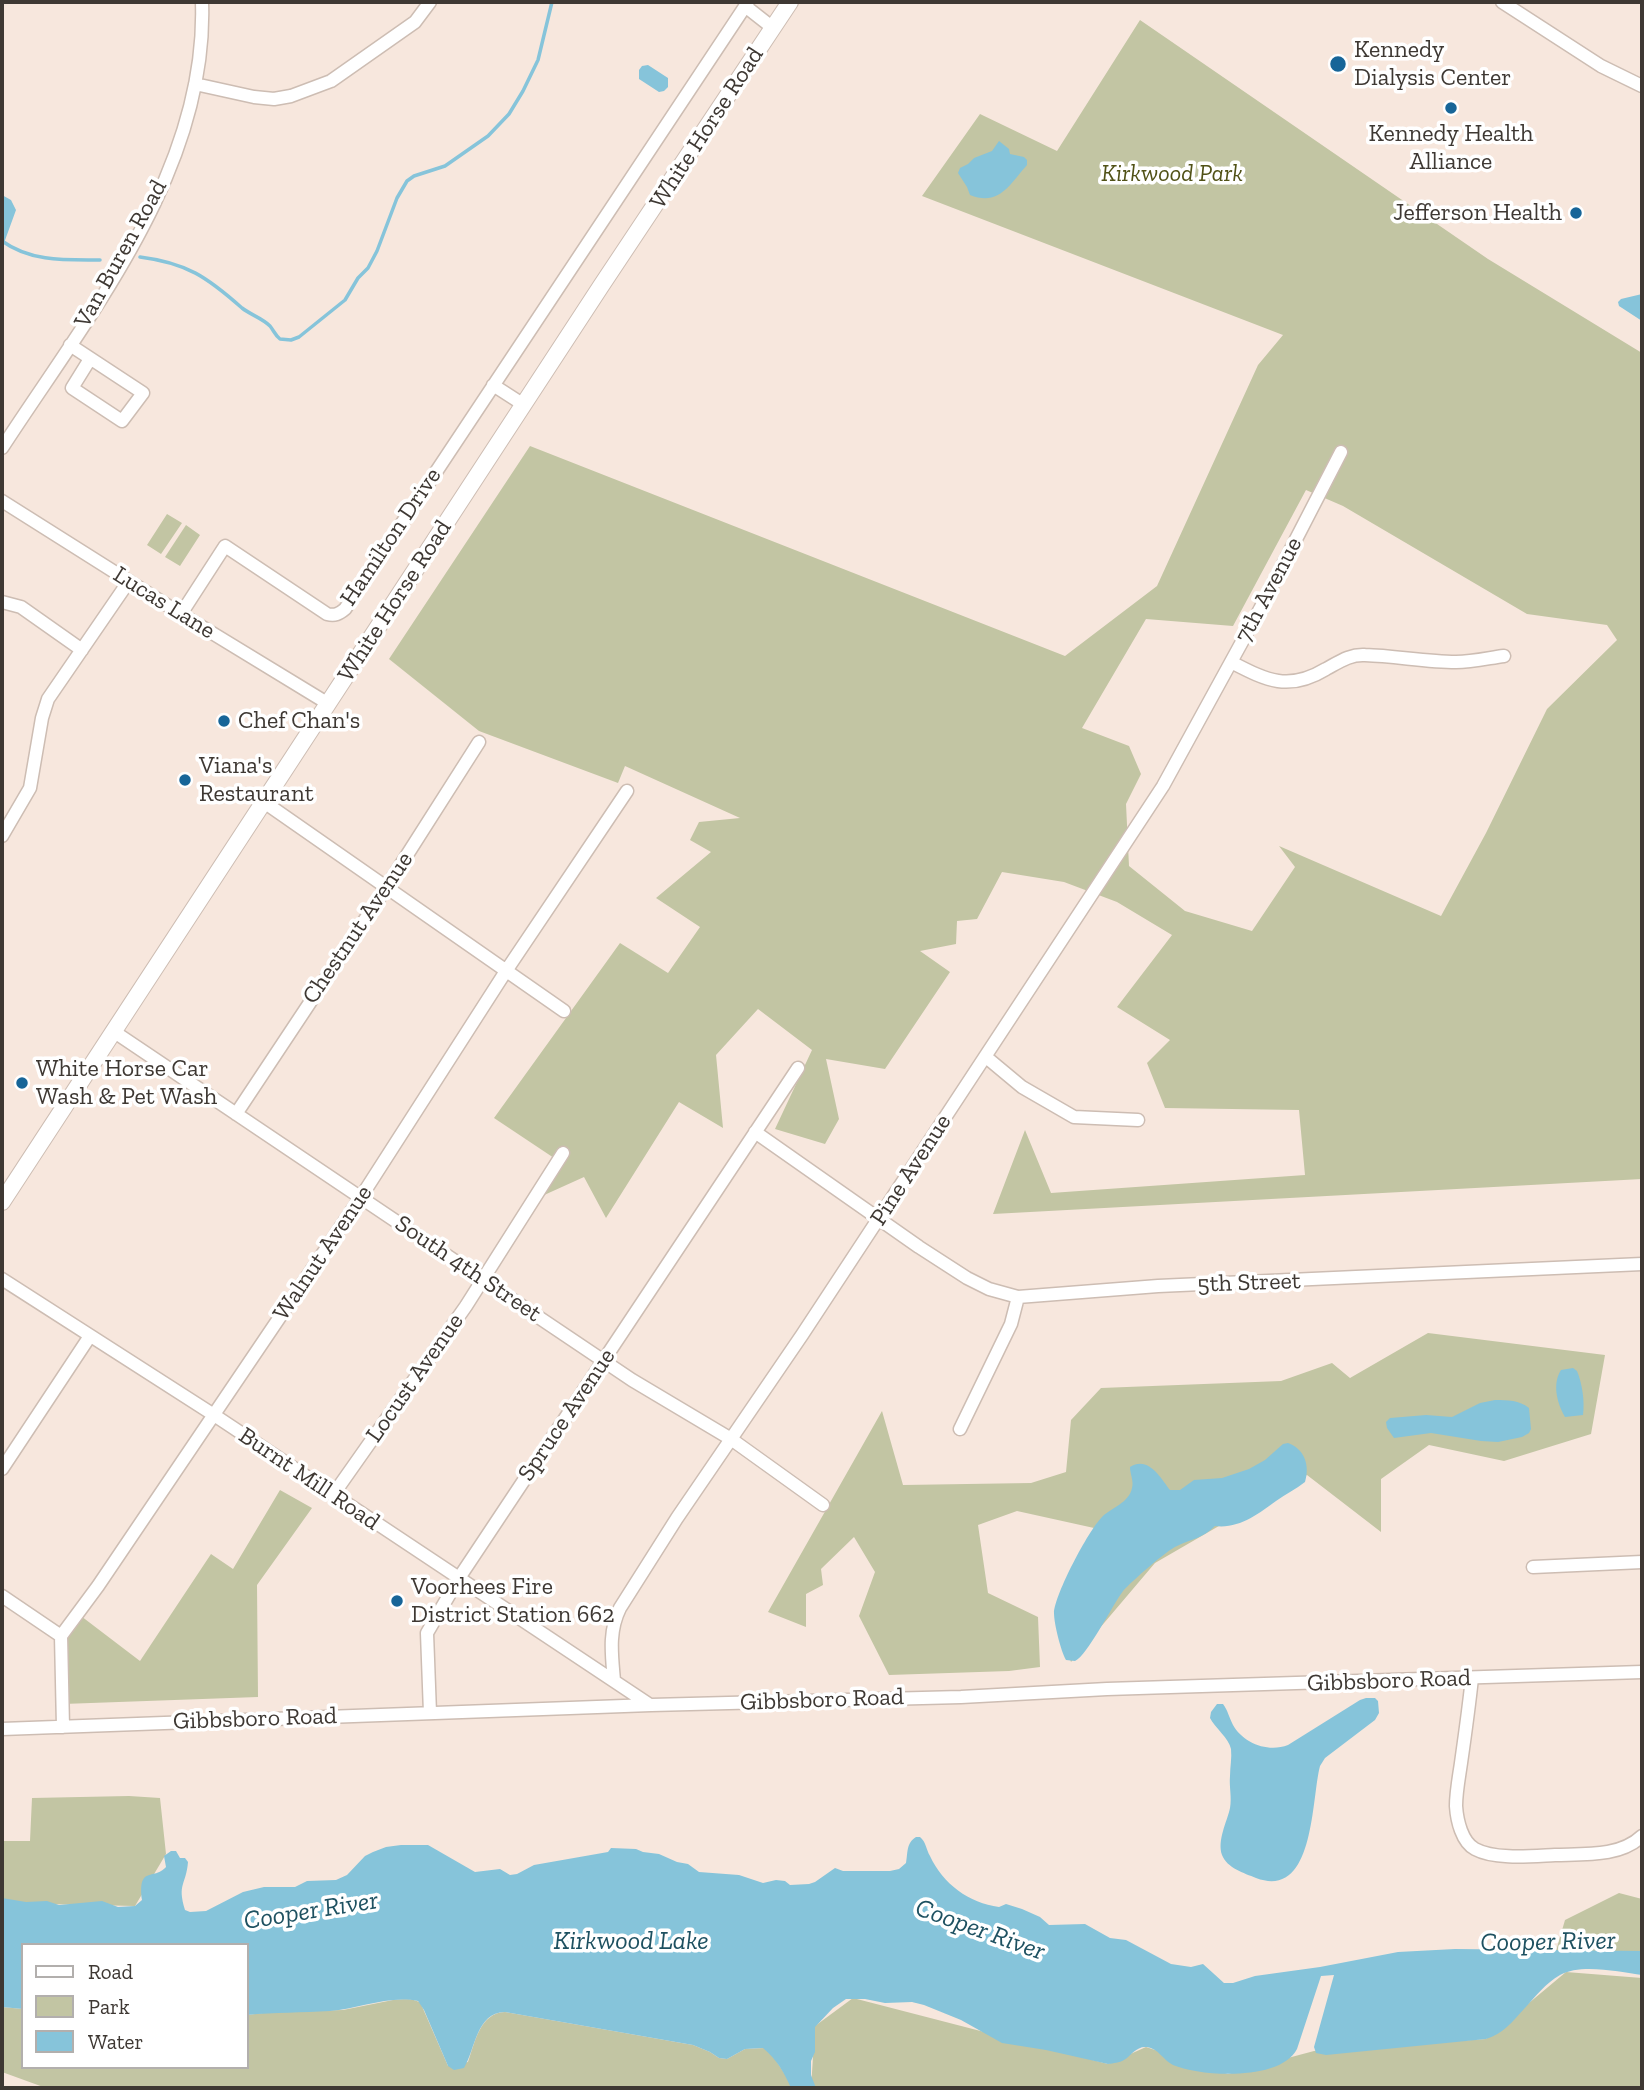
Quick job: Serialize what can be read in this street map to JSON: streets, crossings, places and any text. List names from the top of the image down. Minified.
{"streets":{"main road":["White Horse Road"],"street":["Van Buren Road","Hamilton Drive","7th Avenue","Lucas Lane","Chestnut Avenue","Pine Avenue","Walnut Avenue","South 4th Street","5th Street","Locust Avenue","Spruce Avenue","Burnt Mill Road","Gibbsboro Road"]},"crossings":[["White Horse Road","Hamilton Drive"],["White Horse Road","Lucas Lane"],["White Horse Road","South 4th Street"],["Hamilton Drive","Lucas Lane"],["7th Avenue","Pine Avenue"],["Chestnut Avenue","South 4th Street"],["Pine Avenue","South 4th Street"],["Pine Avenue","5th Street"],["Pine Avenue","Burnt Mill Road"],["Walnut Avenue","South 4th Street"],["Walnut Avenue","Burnt Mill Road"],["South 4th Street","Locust Avenue"],["South 4th Street","Spruce Avenue"],["5th Street","Spruce Avenue"],["Locust Avenue","Burnt Mill Road"],["Spruce Avenue","Burnt Mill Road"],["Spruce Avenue","Gibbsboro Road"],["Burnt Mill Road","Gibbsboro Road"]],"water":["Cooper River","Kirkwood Lake"],"parks":["Kirkwood Park"],"places":["Kennedy Dialysis Center","Kennedy Health Alliance","Jefferson Health","Chef Chan's","Viana's Restaurant","White Horse Car Wash & Pet Wash","Voorhees Fire District Station 662"],"legend":["Road","Park","Water"]}
